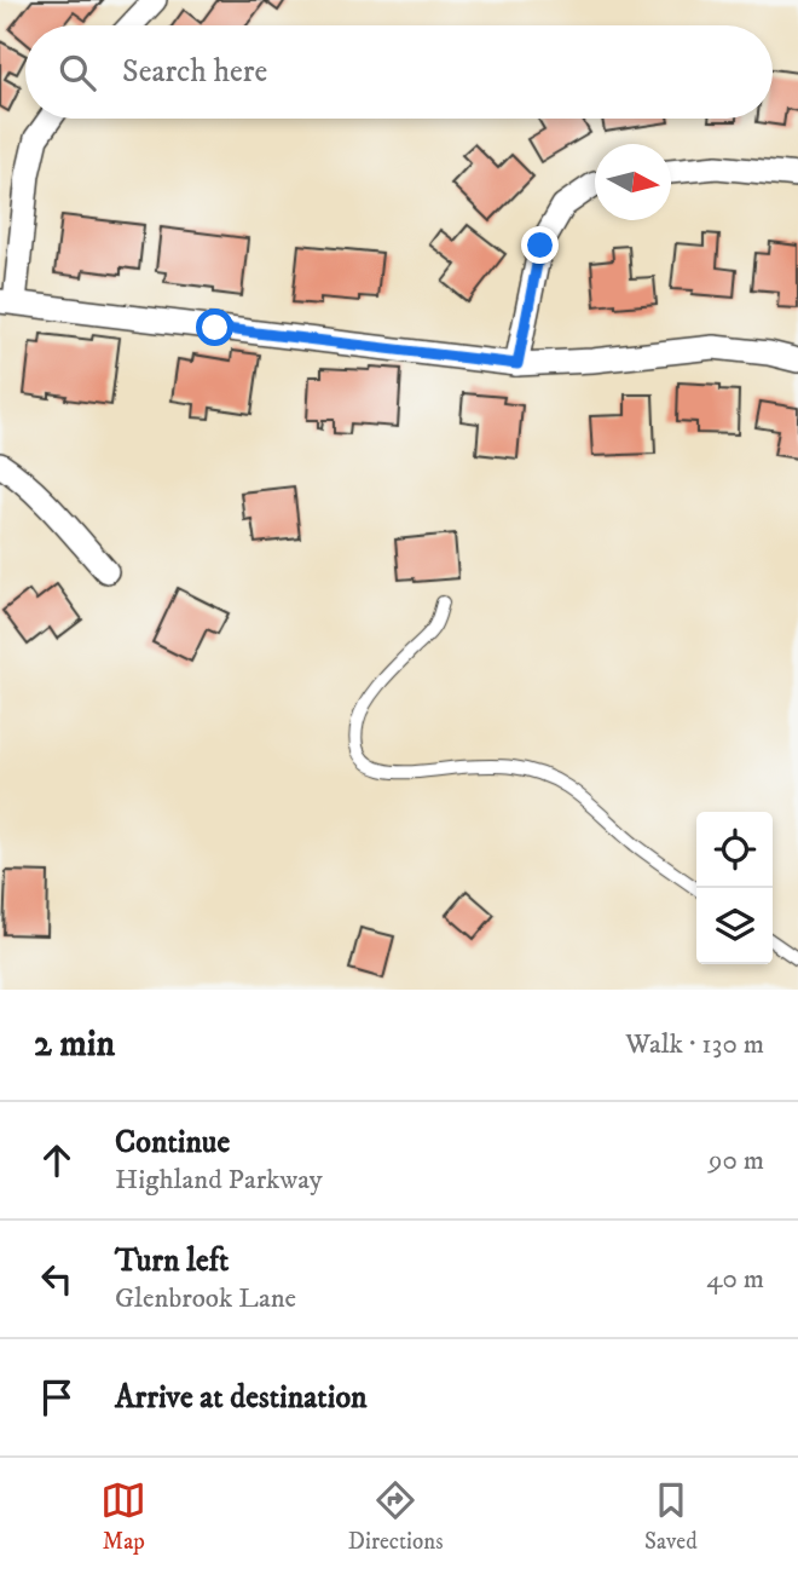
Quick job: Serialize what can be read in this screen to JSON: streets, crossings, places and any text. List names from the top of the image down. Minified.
{"north":"right","page":{"search":"Search here","heading":["2 min","Walk · 130 m"],"list":[["Continue","Highland Parkway","90 m"],["Turn left","Glenbrook Lane","40 m"],"Arrive at destination"],"nav":["Map","Directions","Saved"]}}
